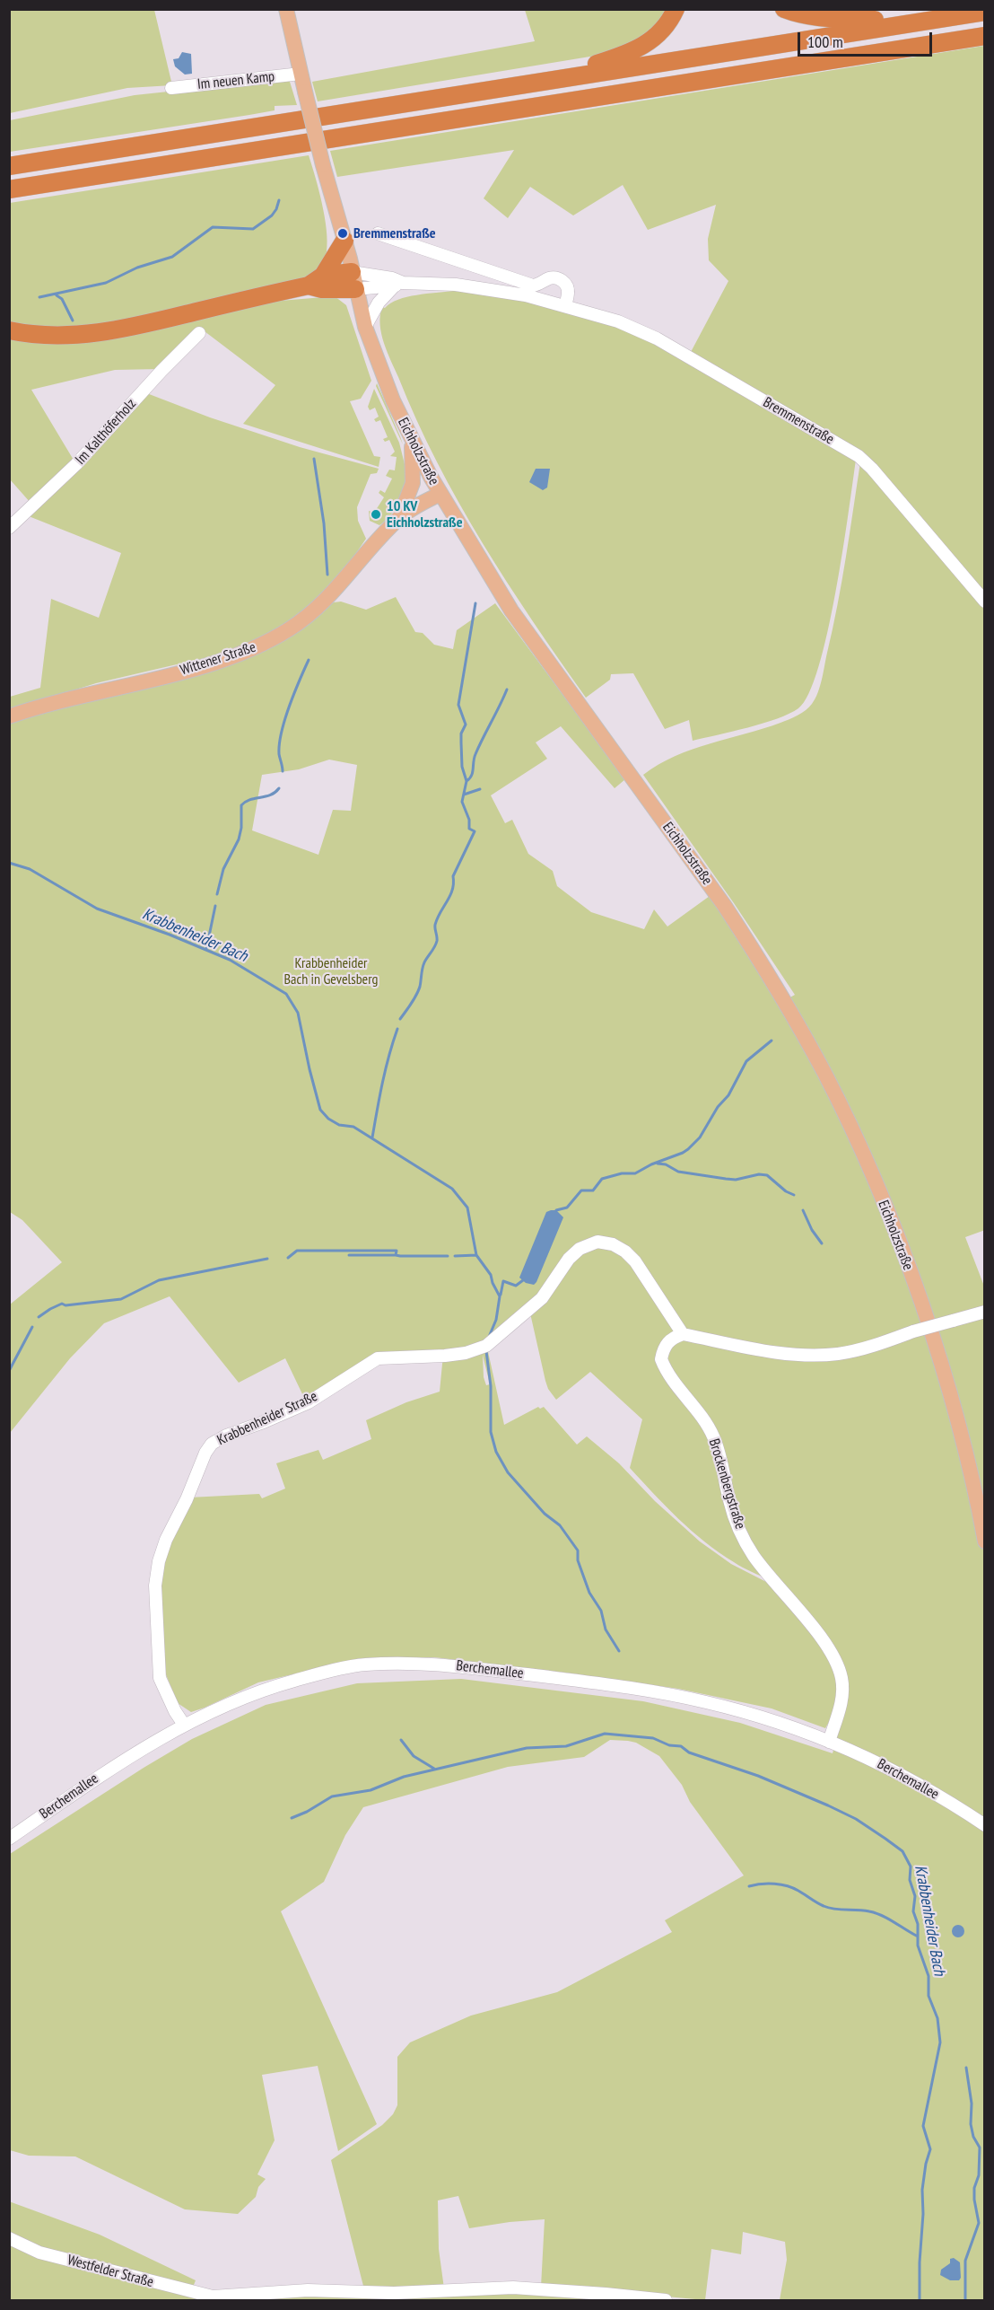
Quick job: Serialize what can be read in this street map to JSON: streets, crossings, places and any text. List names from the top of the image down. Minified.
{"streets":{"main road":["Eichholzstraße","Wittener Straße"],"street":["Im neuen Kamp","Bremmenstraße","Im Kalthöferholz","Krabbenheider Straße","Brockenbergstraße","Berchemallee","Westfelder Straße"]},"crossings":[["Im neuen Kamp","Eichholzstraße"],["Bremmenstraße","Eichholzstraße"],["Eichholzstraße","Wittener Straße"],["Krabbenheider Straße","Brockenbergstraße"],["Krabbenheider Straße","Berchemallee"],["Brockenbergstraße","Berchemallee"]],"water":["Krabbenheider Bach"],"parks":["Krabbenheider Bach in Gevelsberg"],"places":["Bremmenstraße","10 KV Eichholzstraße"],"scale_bar":"100 m"}
